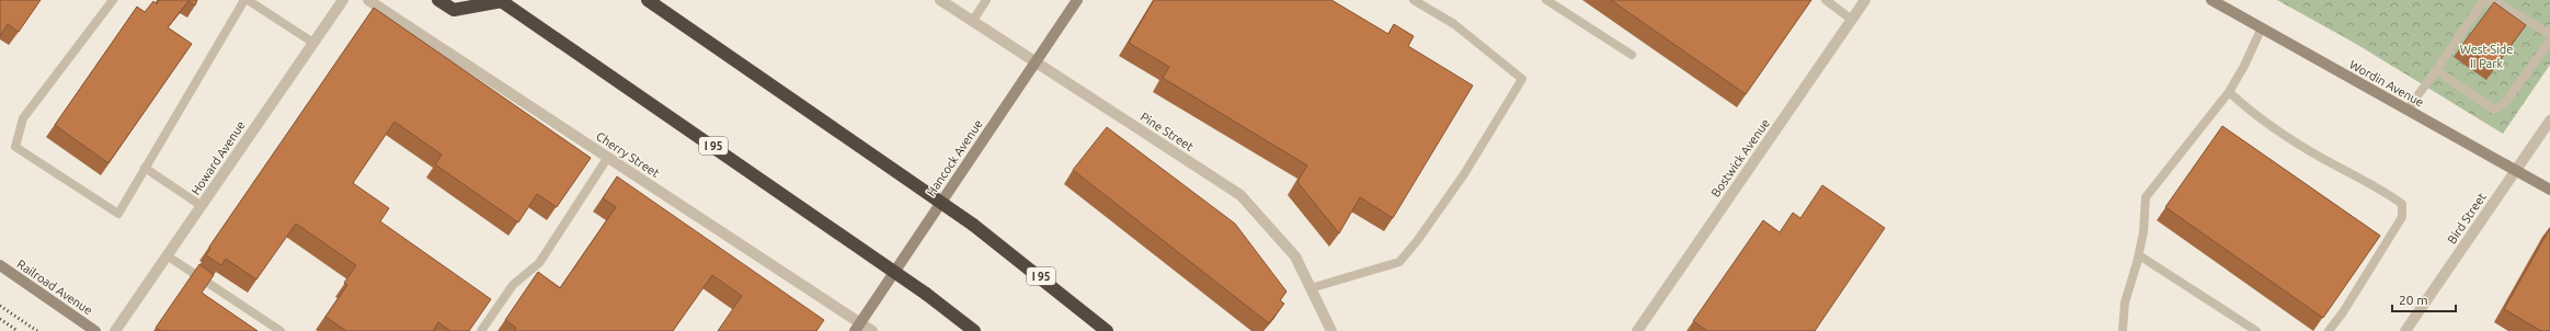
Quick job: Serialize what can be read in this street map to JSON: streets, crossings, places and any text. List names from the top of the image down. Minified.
{"streets":{"highway":["I 95"],"street":["Wordin Avenue","Pine Street","Cherry Street","Howard Avenue","Hancock Avenue","Bostwick Avenue","Bird Street","Railroad Avenue"]},"crossings":[["Wordin Avenue","Bird Street"],["Pine Street","Hancock Avenue"],["Cherry Street","Hancock Avenue"]],"parks":["West Side II Park"],"scale_bar":"20 m"}
